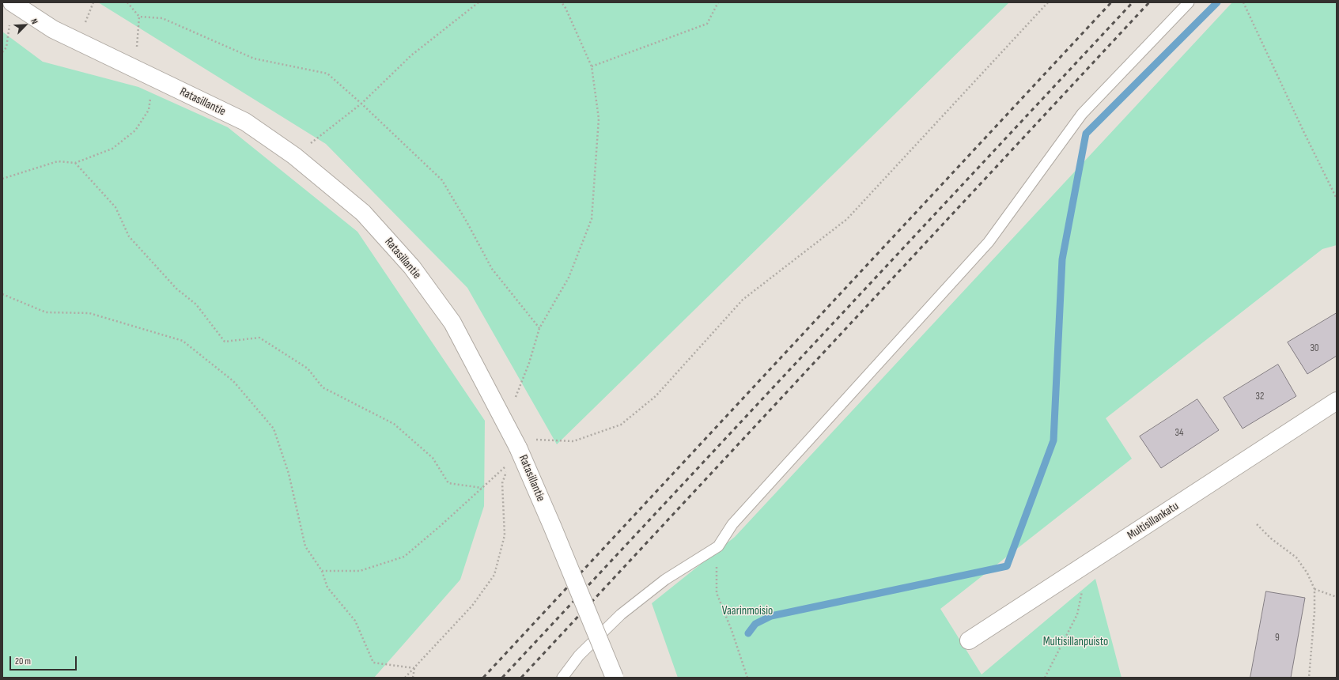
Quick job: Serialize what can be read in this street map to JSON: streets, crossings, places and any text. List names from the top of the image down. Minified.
{"streets":{"street":["Ratasillantie","Multisillankatu"]},"parks":["Vaarinmoisio","Multisillanpuisto"],"house_numbers":["30","32","34","9"],"scale_bar":"20 m","north":"top right"}
